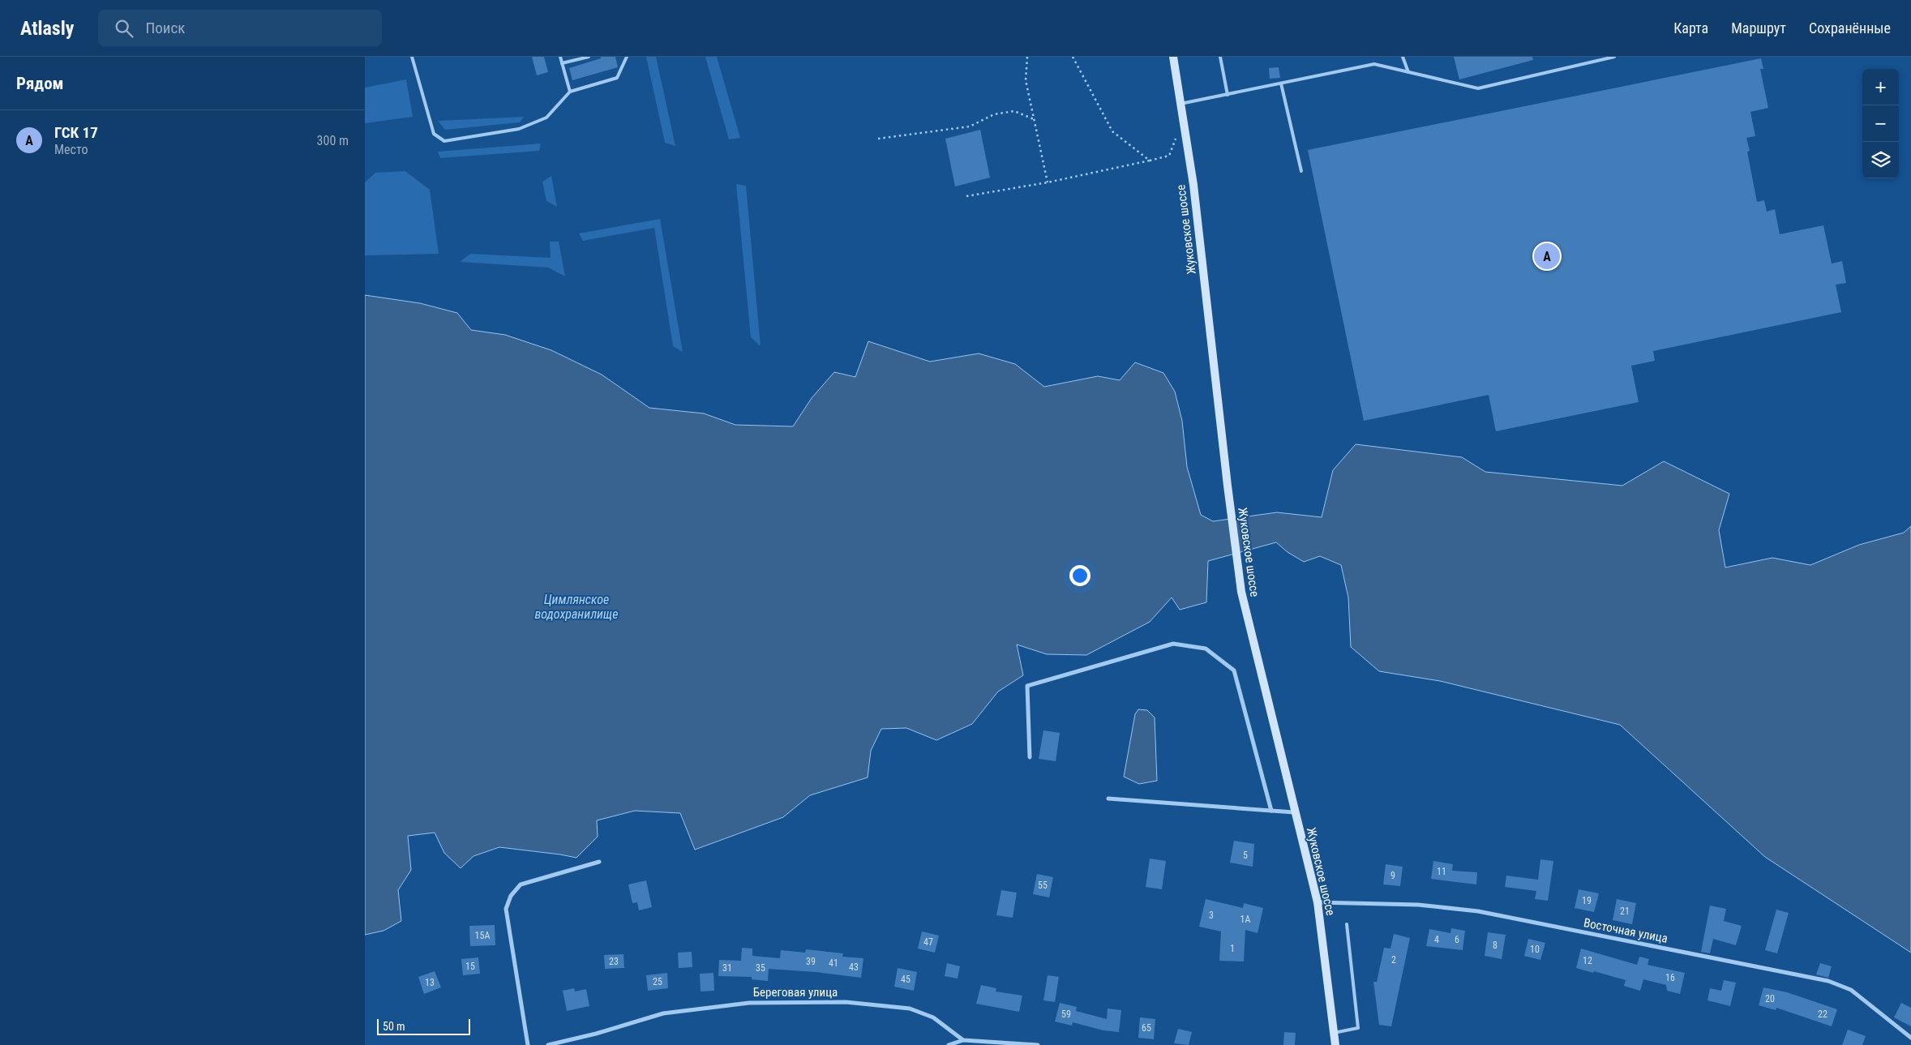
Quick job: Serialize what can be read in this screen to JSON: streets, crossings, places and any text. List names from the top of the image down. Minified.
{"streets":{"main road":["Жуковское шоссе"],"street":["Восточная улица","Береговая улица"]},"crossings":[["Жуковское шоссе","Восточная улица"]],"water":["Цимлянское водохранилище"],"house_numbers":["5","11","9","55","19","21","3","1А","15А","4","6","47","8","1","10","2","12","23","39","41","15","43","31","35","16","45","25","13","20","59","22","65"],"scale_bar":"50 m","page":{"header":"Atlasly","search":"Поиск","nav":["Карта","Маршрут","Сохранённые"],"heading":"Рядом","map_buttons":["+","−"],"list":[{"mark":"A","name":"ГСК 17","note":"Место","value":"300 m"}],"pins":"A","scale":"50 m"}}
